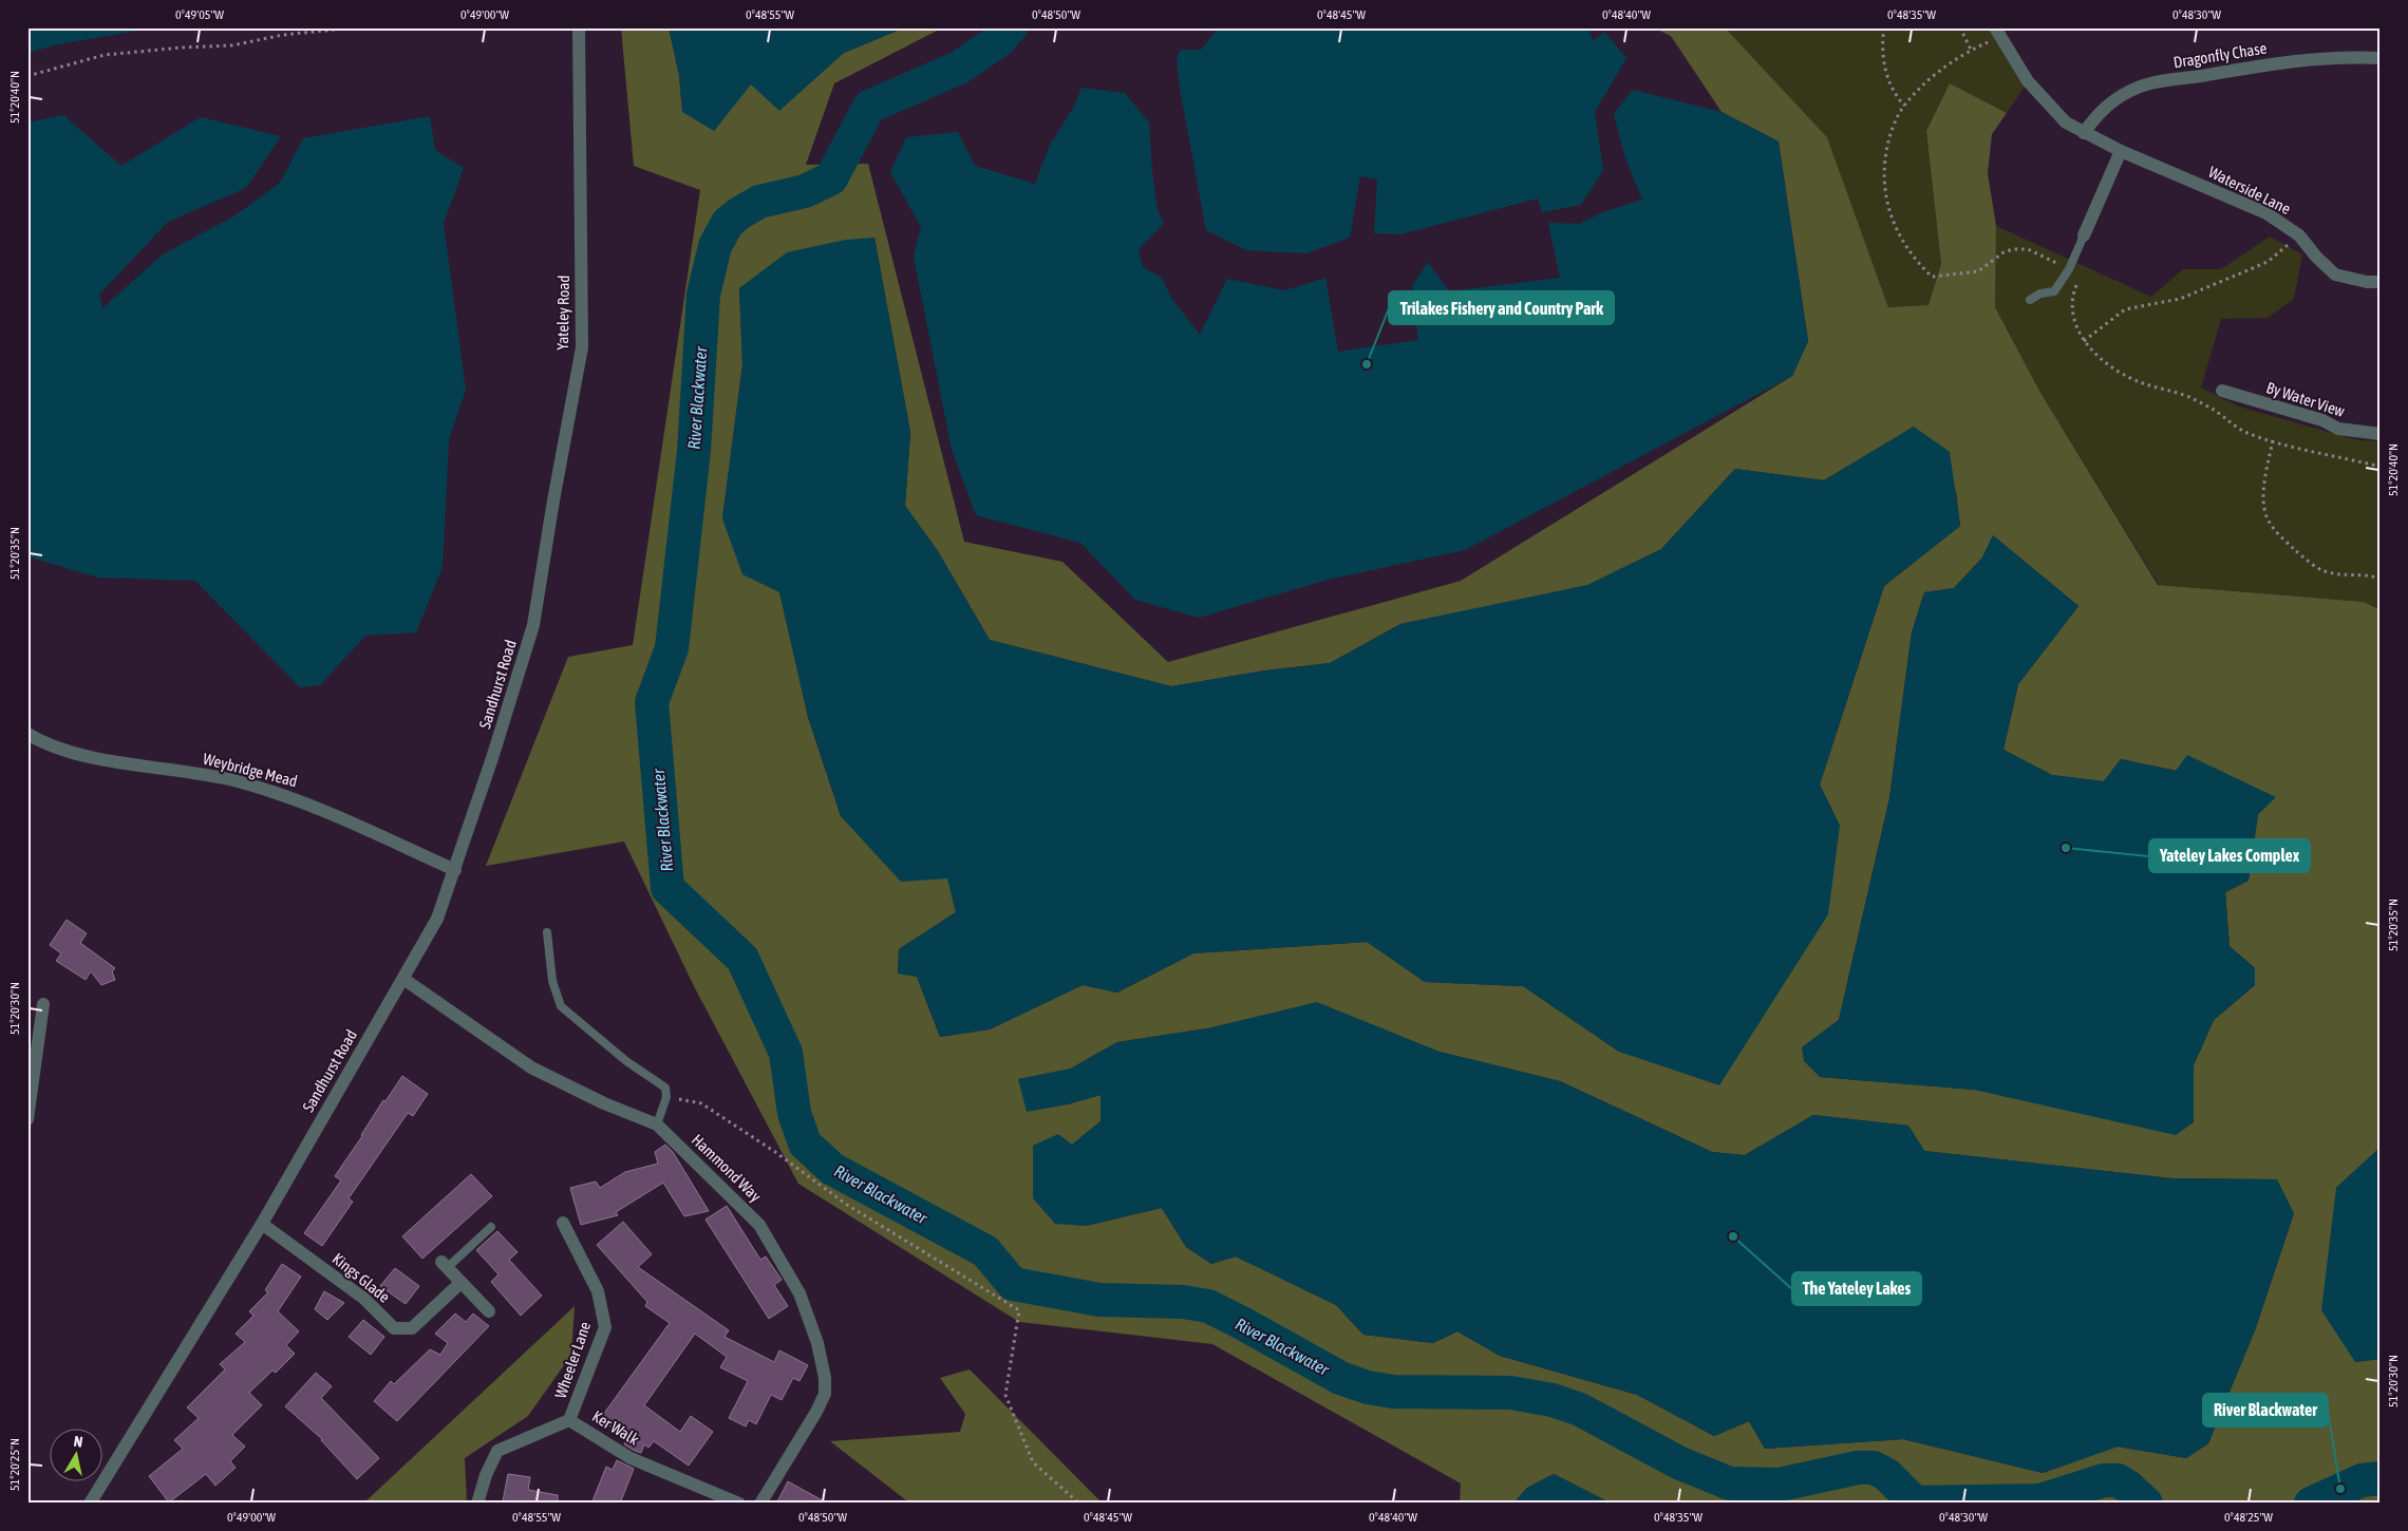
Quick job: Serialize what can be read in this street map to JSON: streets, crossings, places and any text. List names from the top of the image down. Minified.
{"streets":{"street":["Dragonfly Chase","Waterside Lane","Yateley Road","By Water View","Sandhurst Road","Weybridge Mead","Hammond Way","Kings Glade","Wheeler Lane","Ker Walk"]},"crossings":[["Dragonfly Chase","Waterside Lane"],["Yateley Road","Sandhurst Road"],["Sandhurst Road","Weybridge Mead"],["Sandhurst Road","Hammond Way"],["Sandhurst Road","Kings Glade"],["Wheeler Lane","Ker Walk"]],"water":["River Blackwater"],"places":["Trilakes Fishery and Country Park","Yateley Lakes Complex","The Yateley Lakes","River Blackwater"],"north":"top","coordinates":["0°49'05\"W","0°49'00\"W","0°48'55\"W","0°48'50\"W","0°48'45\"W","0°48'40\"W","0°48'35\"W","0°48'30\"W","51°20'40\"N","51°20'35\"N","51°20'30\"N","51°20'25\"N","0°48'25\"W"]}
